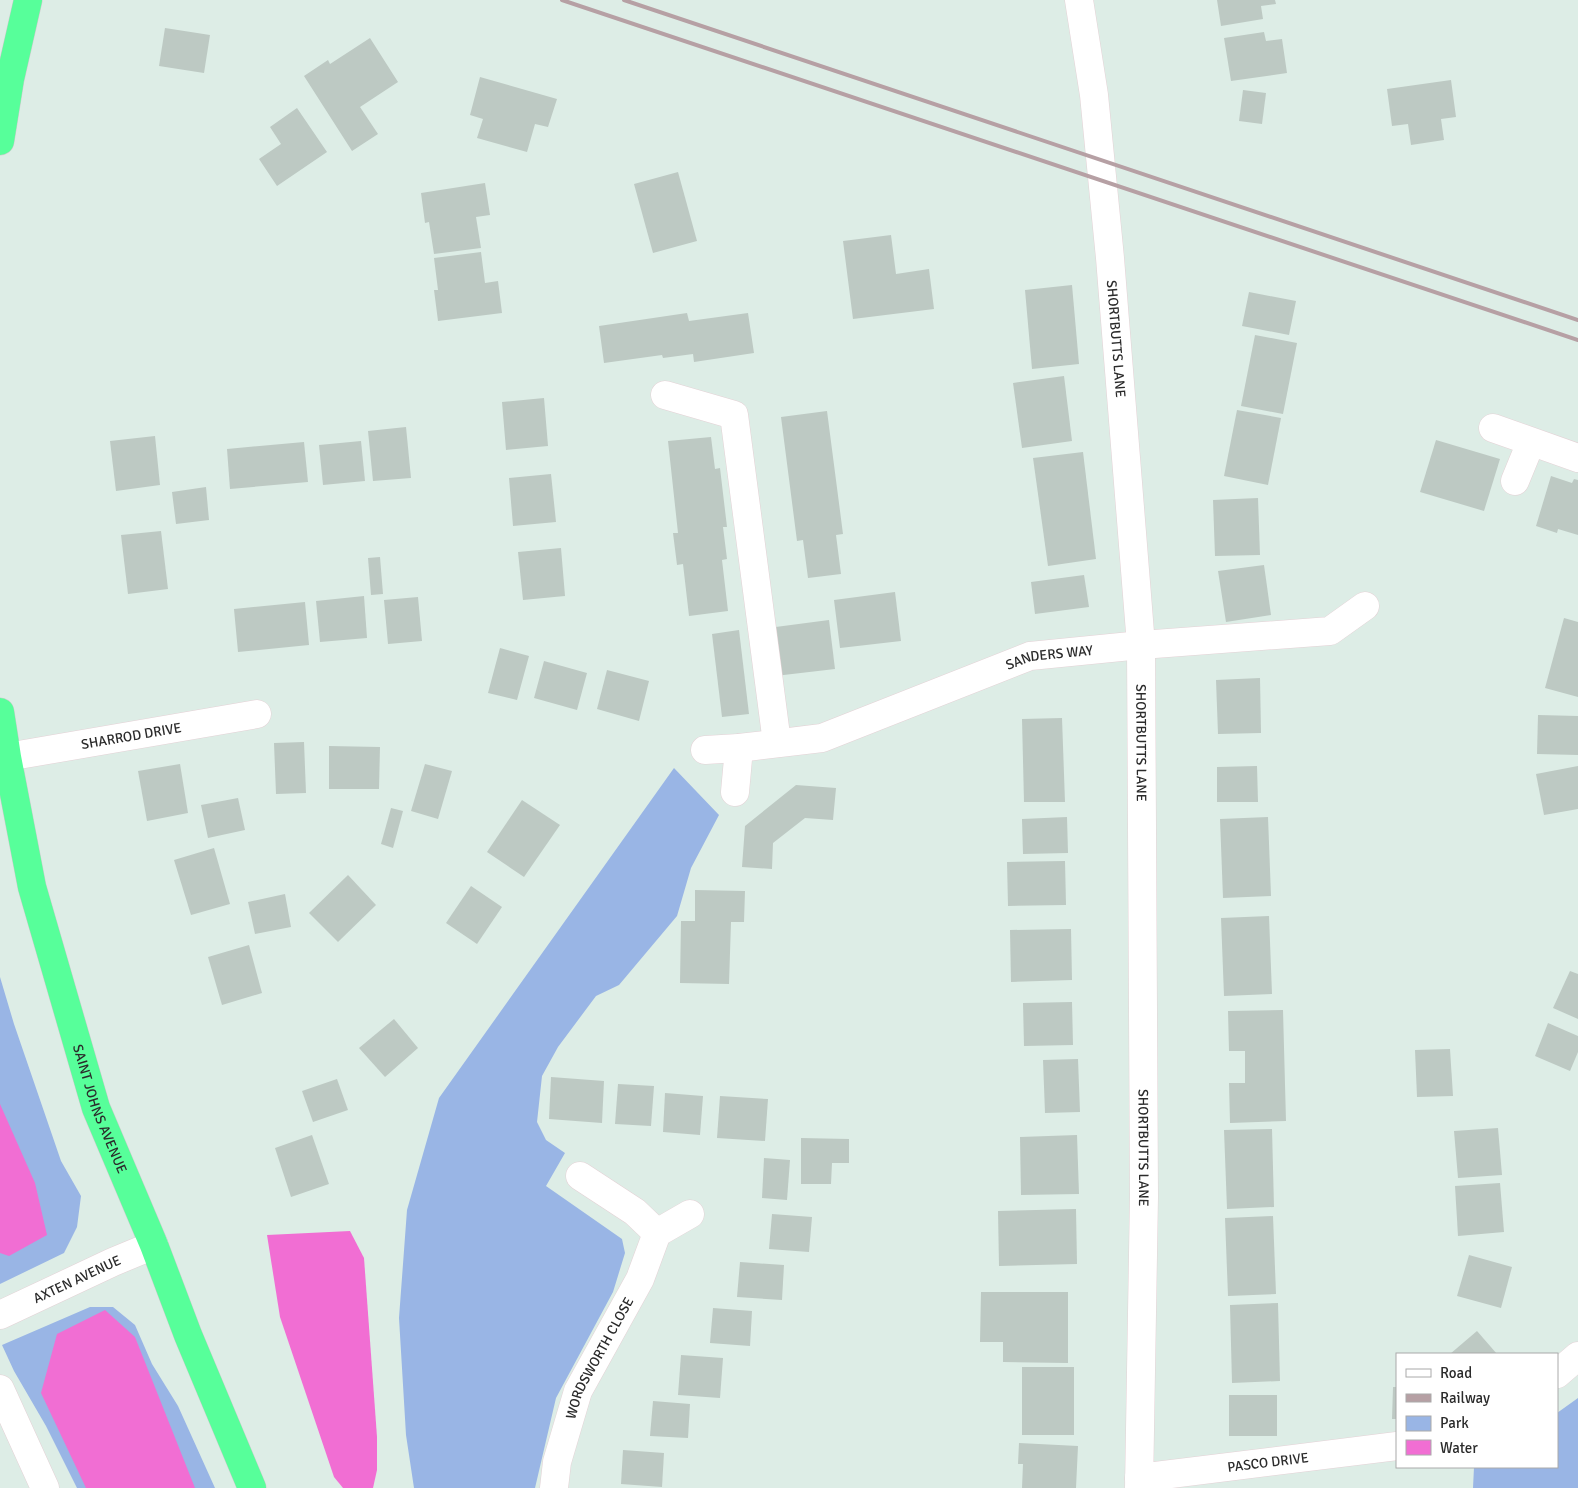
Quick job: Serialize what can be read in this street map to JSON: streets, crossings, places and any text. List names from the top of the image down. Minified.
{"streets":{"highway":["SAINT JOHNS AVENUE"],"street":["SHORTBUTTS LANE","SANDERS WAY","SHARROD DRIVE","AXTEN AVENUE","WORDSWORTH CLOSE","PASCO DRIVE"]},"crossings":[["SHORTBUTTS LANE","SANDERS WAY"],["SHORTBUTTS LANE","PASCO DRIVE"],["SHARROD DRIVE","SAINT JOHNS AVENUE"],["SAINT JOHNS AVENUE","AXTEN AVENUE"]],"legend":["Road","Railway","Park","Water"]}
